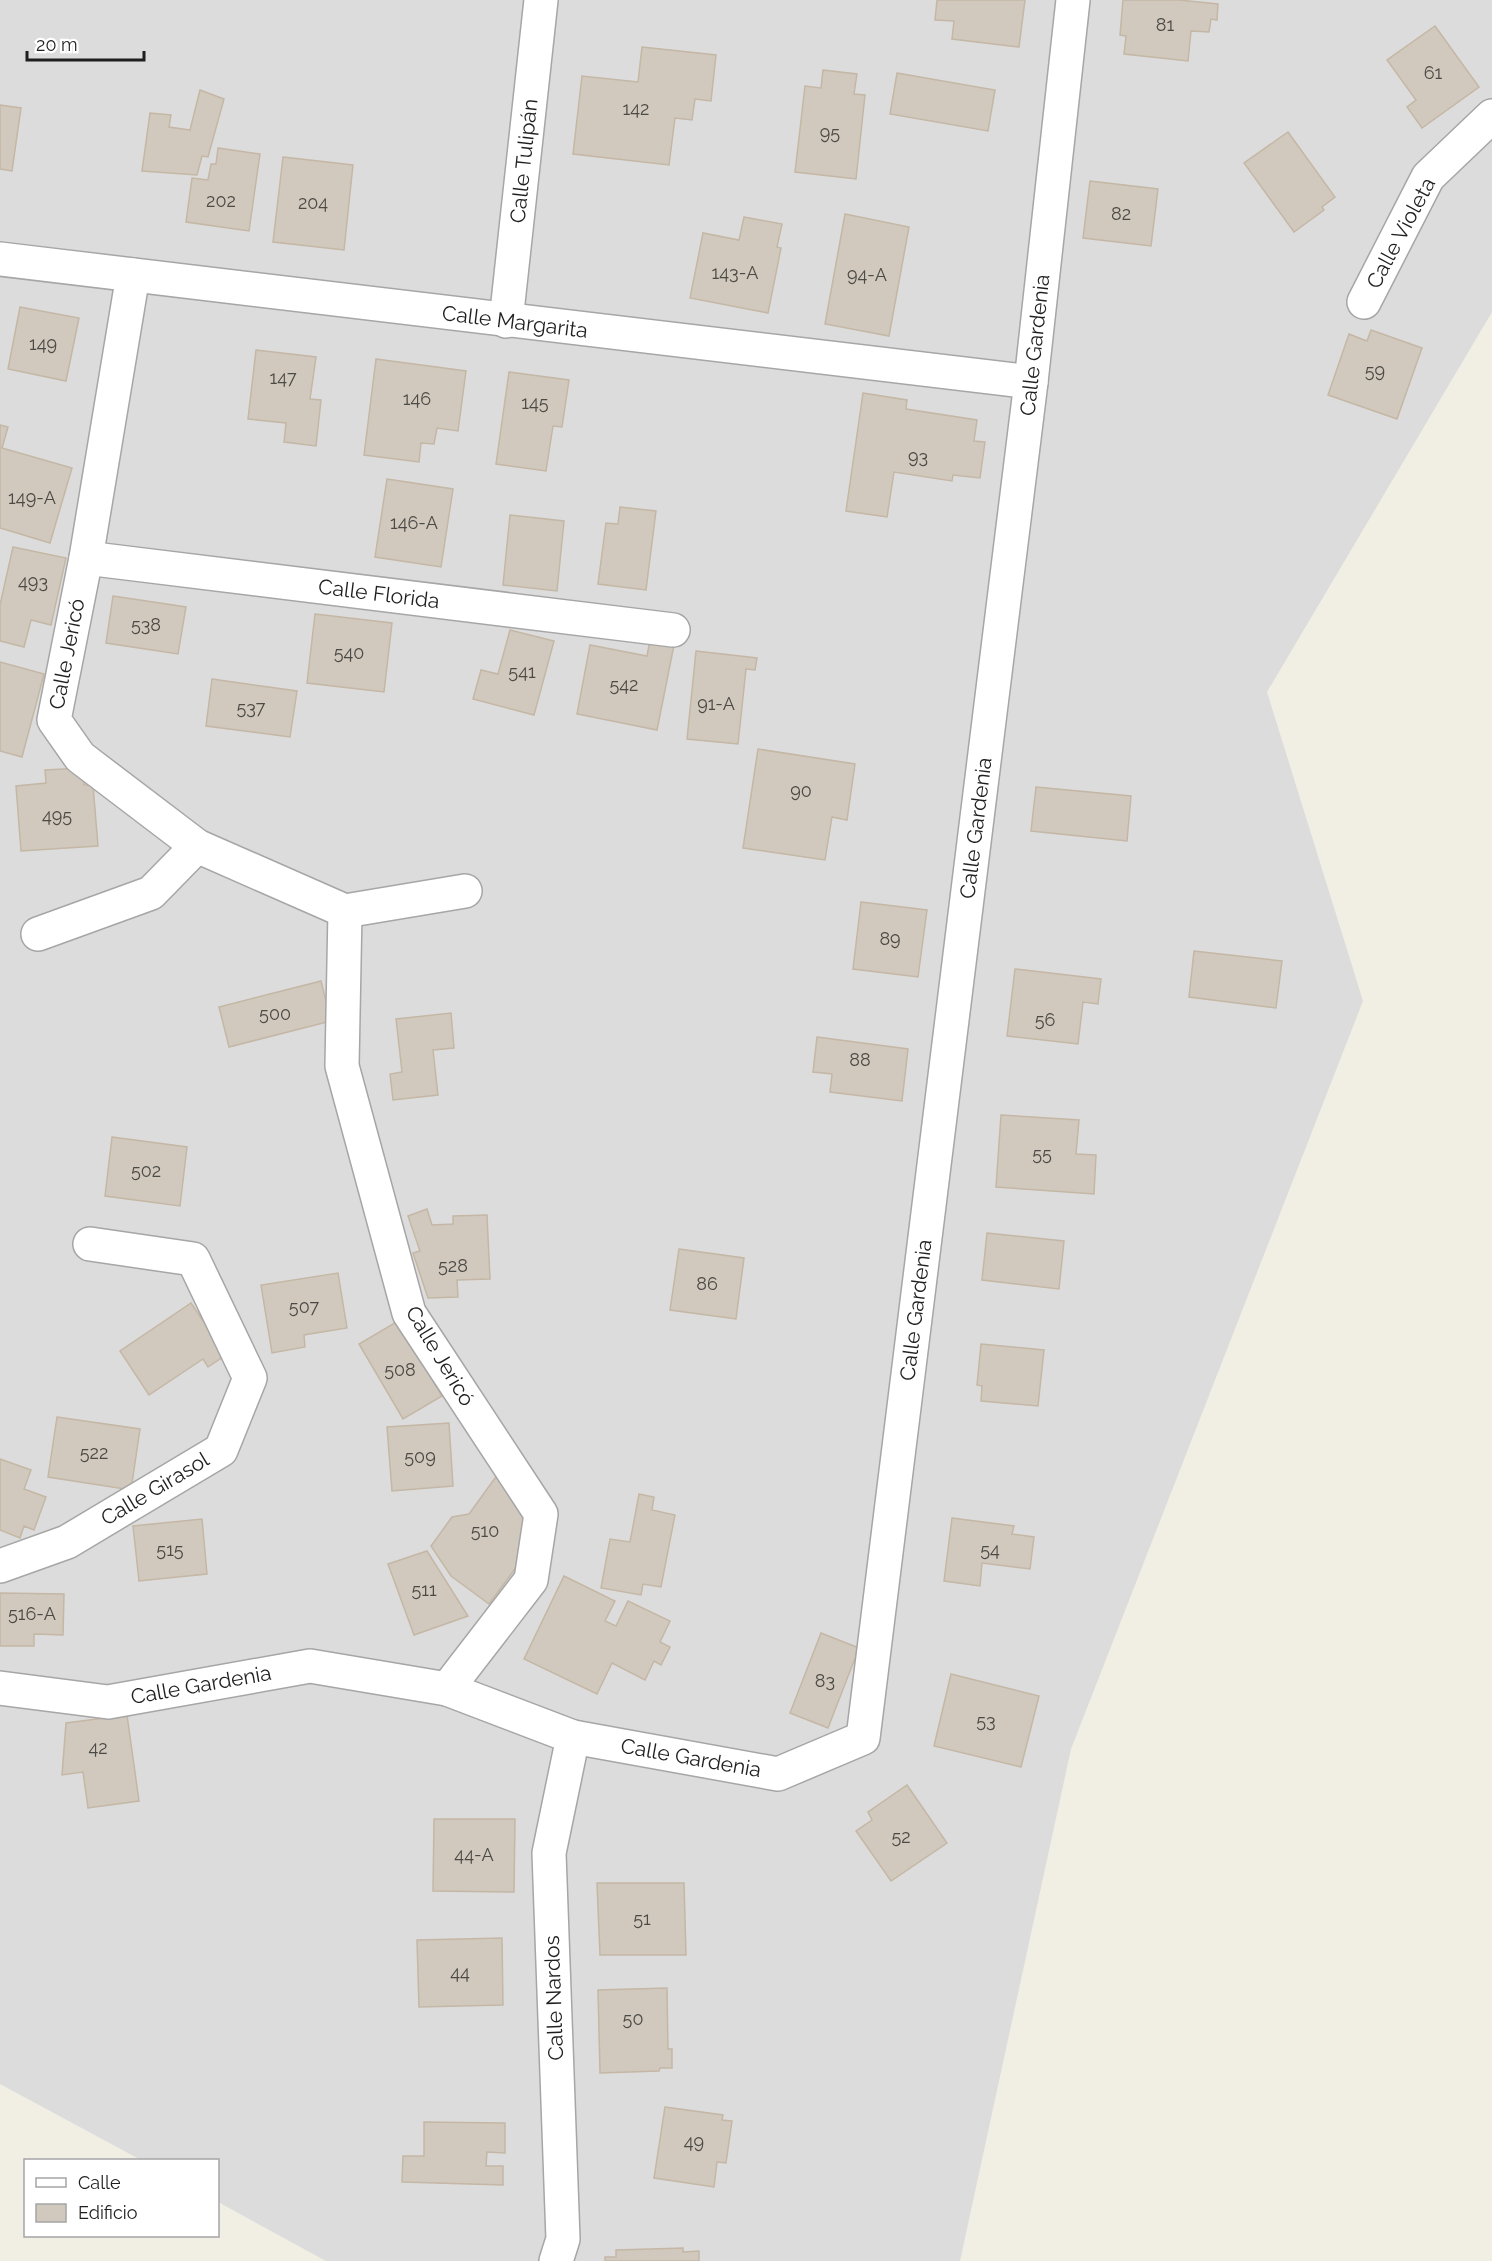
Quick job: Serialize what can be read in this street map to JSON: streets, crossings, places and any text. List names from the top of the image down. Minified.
{"streets":{"street":["Calle Tulipán","Calle Violeta","Calle Margarita","Calle Gardenia","Calle Florida","Calle Jericó","Calle Girasol","Calle Nardos"]},"crossings":[["Calle Tulipán","Calle Margarita"],["Calle Margarita","Calle Gardenia"],["Calle Margarita","Calle Jericó"],["Calle Gardenia","Calle Jericó"],["Calle Gardenia","Calle Nardos"],["Calle Florida","Calle Jericó"]],"house_numbers":["81","61","142","95","202","204","82","143-A","94-A","149","59","147","146","145","93","149-A","146-A","493","538","540","541","542","91-A","537","90","495","89","500","56","88","55","502","528","86","507","508","522","509","510","515","54","511","516-A","83","53","42","52","44-A","51","44","50","49"],"legend":["Calle","Edificio"],"scale_bar":"20 m"}
